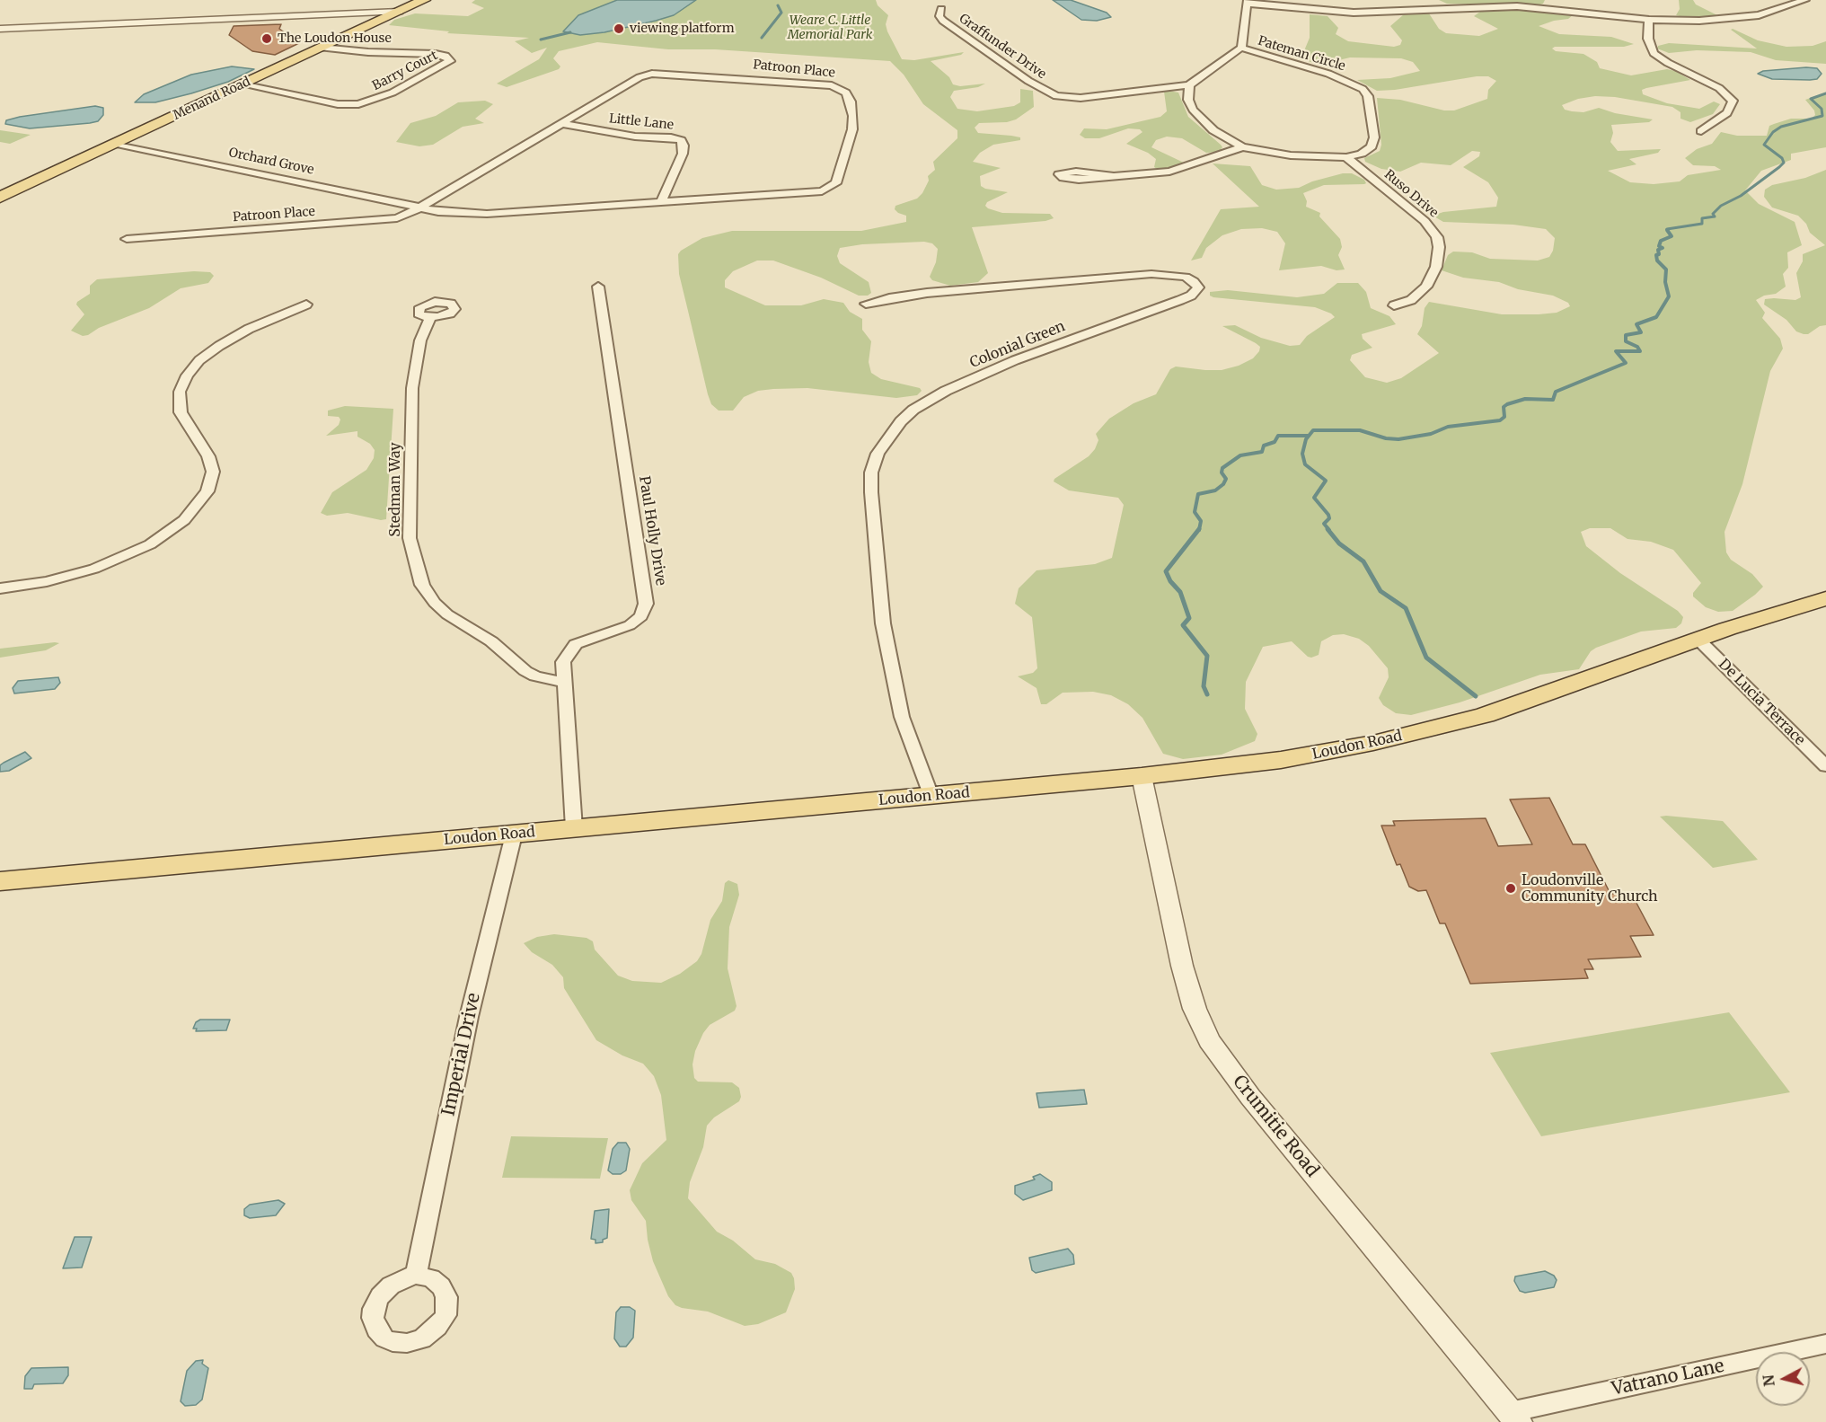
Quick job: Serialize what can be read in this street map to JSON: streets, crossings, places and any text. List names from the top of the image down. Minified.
{"streets":{"main road":["Menand Road","Loudon Road"],"street":["Graffunder Drive","Pateman Circle","Patroon Place","Barry Court","Little Lane","Orchard Grove","Ruso Drive","Colonial Green","Stedman Way","Paul Holly Drive","De Lucia Terrace","Imperial Drive","Crumitie Road","Vatrano Lane"]},"crossings":[["Graffunder Drive","Pateman Circle"],["Pateman Circle","Ruso Drive"],["Patroon Place","Little Lane"],["Patroon Place","Orchard Grove"],["Barry Court","Menand Road"],["Menand Road","Orchard Grove"],["Colonial Green","Loudon Road"],["Stedman Way","Paul Holly Drive"],["Paul Holly Drive","Loudon Road"],["De Lucia Terrace","Loudon Road"],["Loudon Road","Imperial Drive"],["Loudon Road","Crumitie Road"],["Crumitie Road","Vatrano Lane"]],"parks":["Weare C. Little Memorial Park"],"places":["viewing platform","The Loudon House","Loudonville Community Church"],"north":"left"}
